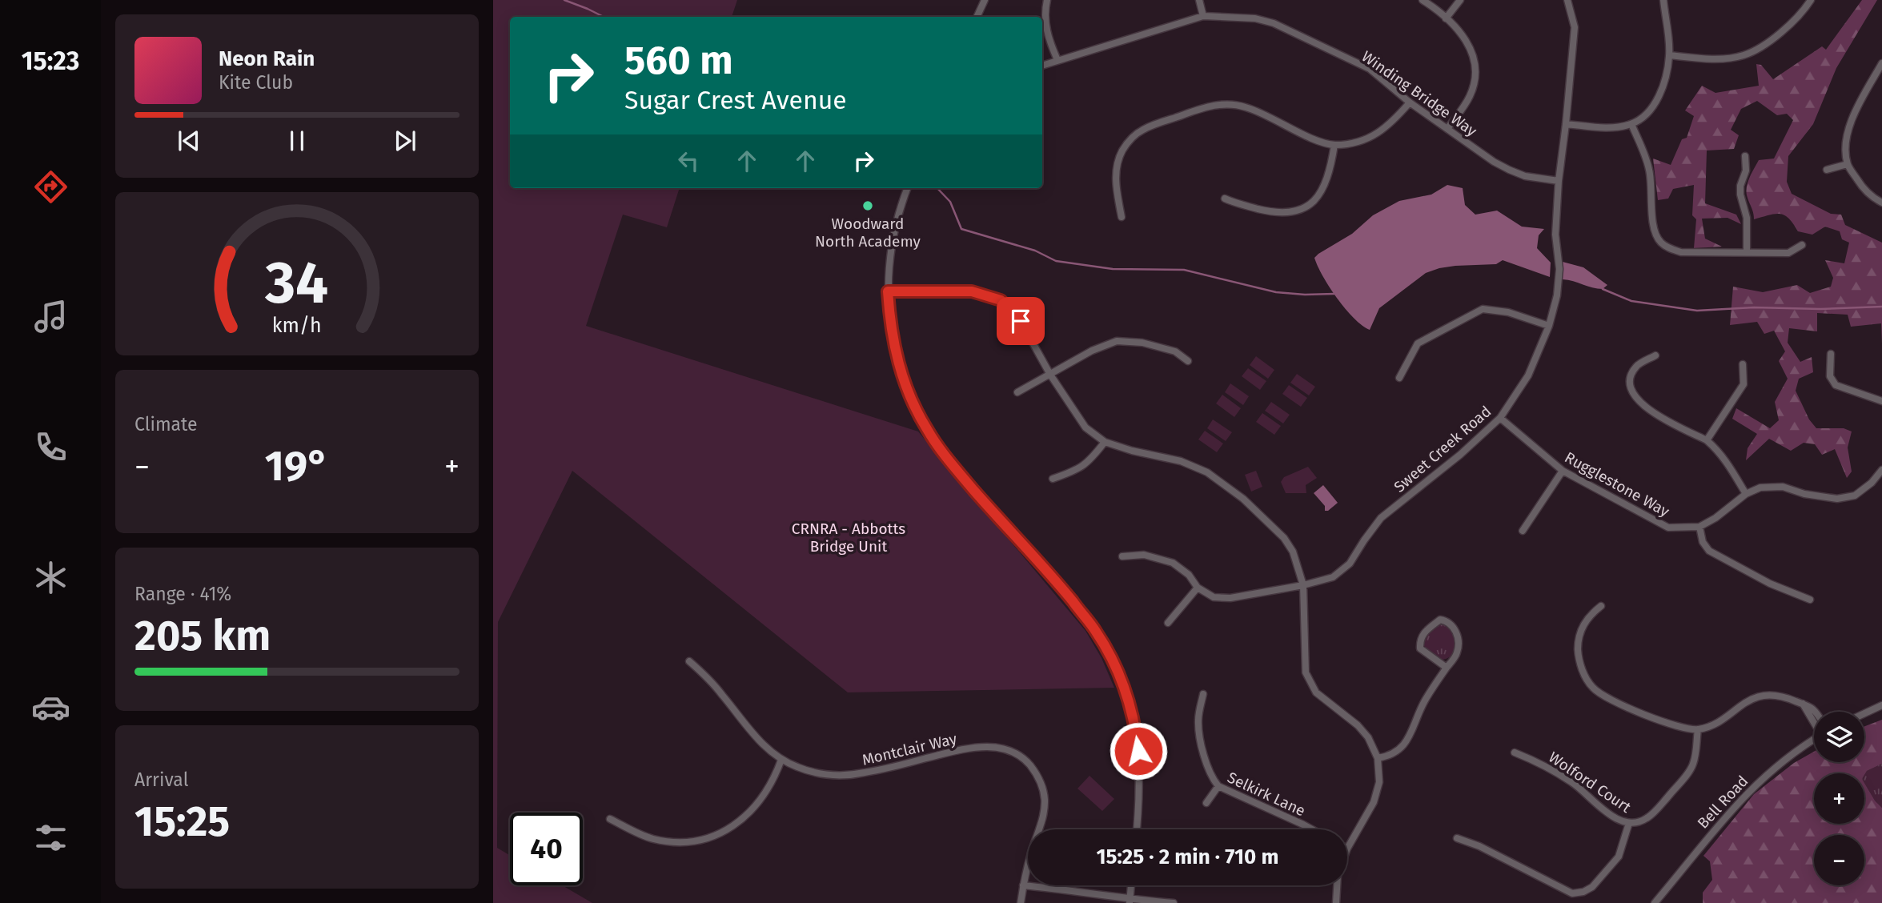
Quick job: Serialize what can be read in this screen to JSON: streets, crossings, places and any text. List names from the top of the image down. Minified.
{"streets":{"street":["Winding Bridge Way","Sweet Creek Road","Rugglestone Way","Montclair Way","Wolford Court","Selkirk Lane","Bell Road"]},"crossings":[["Winding Bridge Way","Sweet Creek Road"],["Sweet Creek Road","Rugglestone Way"]],"parks":["CRNRA - Abbotts Bridge Unit"],"places":["Woodward North Academy"],"page":{"tabs":"15:23","turn":["560 m","Sugar Crest Avenue"],"song":["Neon Rain","Kite Club"],"tile":["Climate",["Range · 41%","205 km"],["Arrival","15:25"]],"heat":["−","19°","+"],"map_buttons":["+","−"],"limit":"40","trip":"15:25 · 2 min · 710 m","gauge":["34","km/h"]}}
